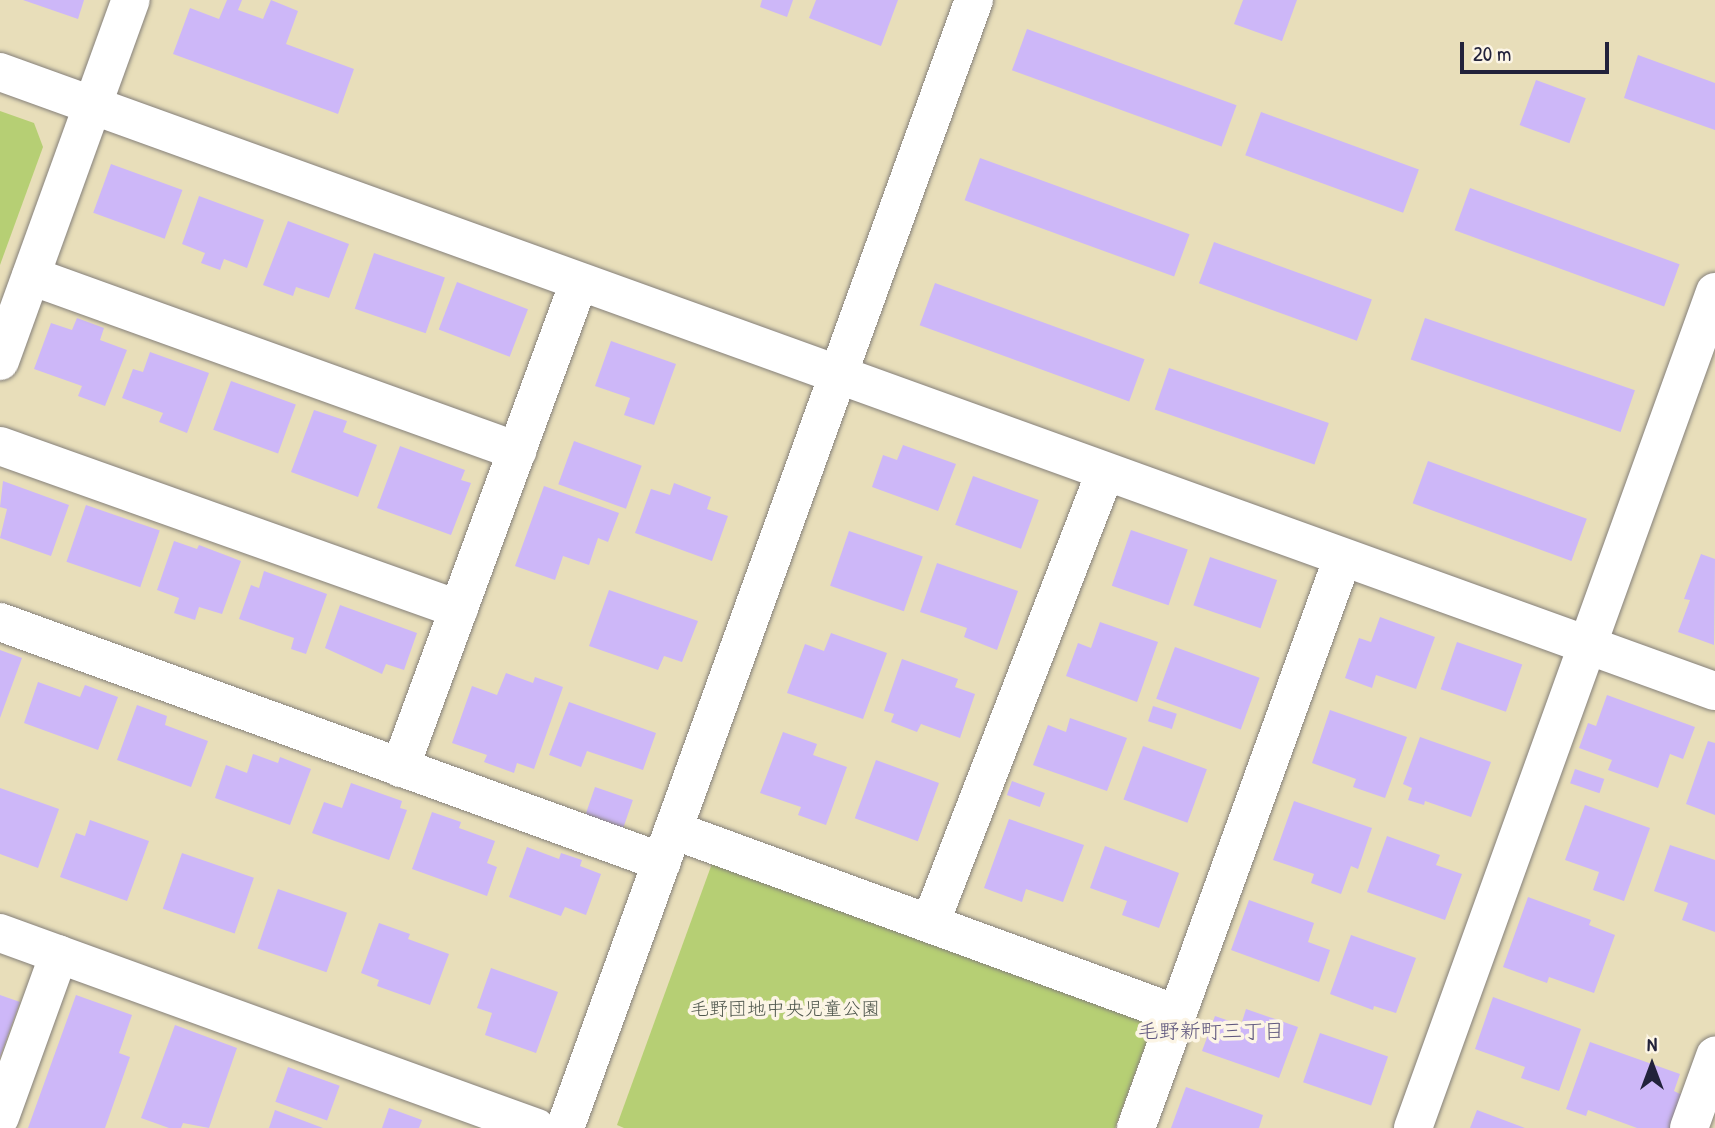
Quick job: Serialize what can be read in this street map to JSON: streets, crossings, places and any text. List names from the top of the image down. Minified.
{"districts":["毛野新町三丁目"],"parks":["毛野団地中央児童公園"],"scale_bar":"20 m","north":"top"}
